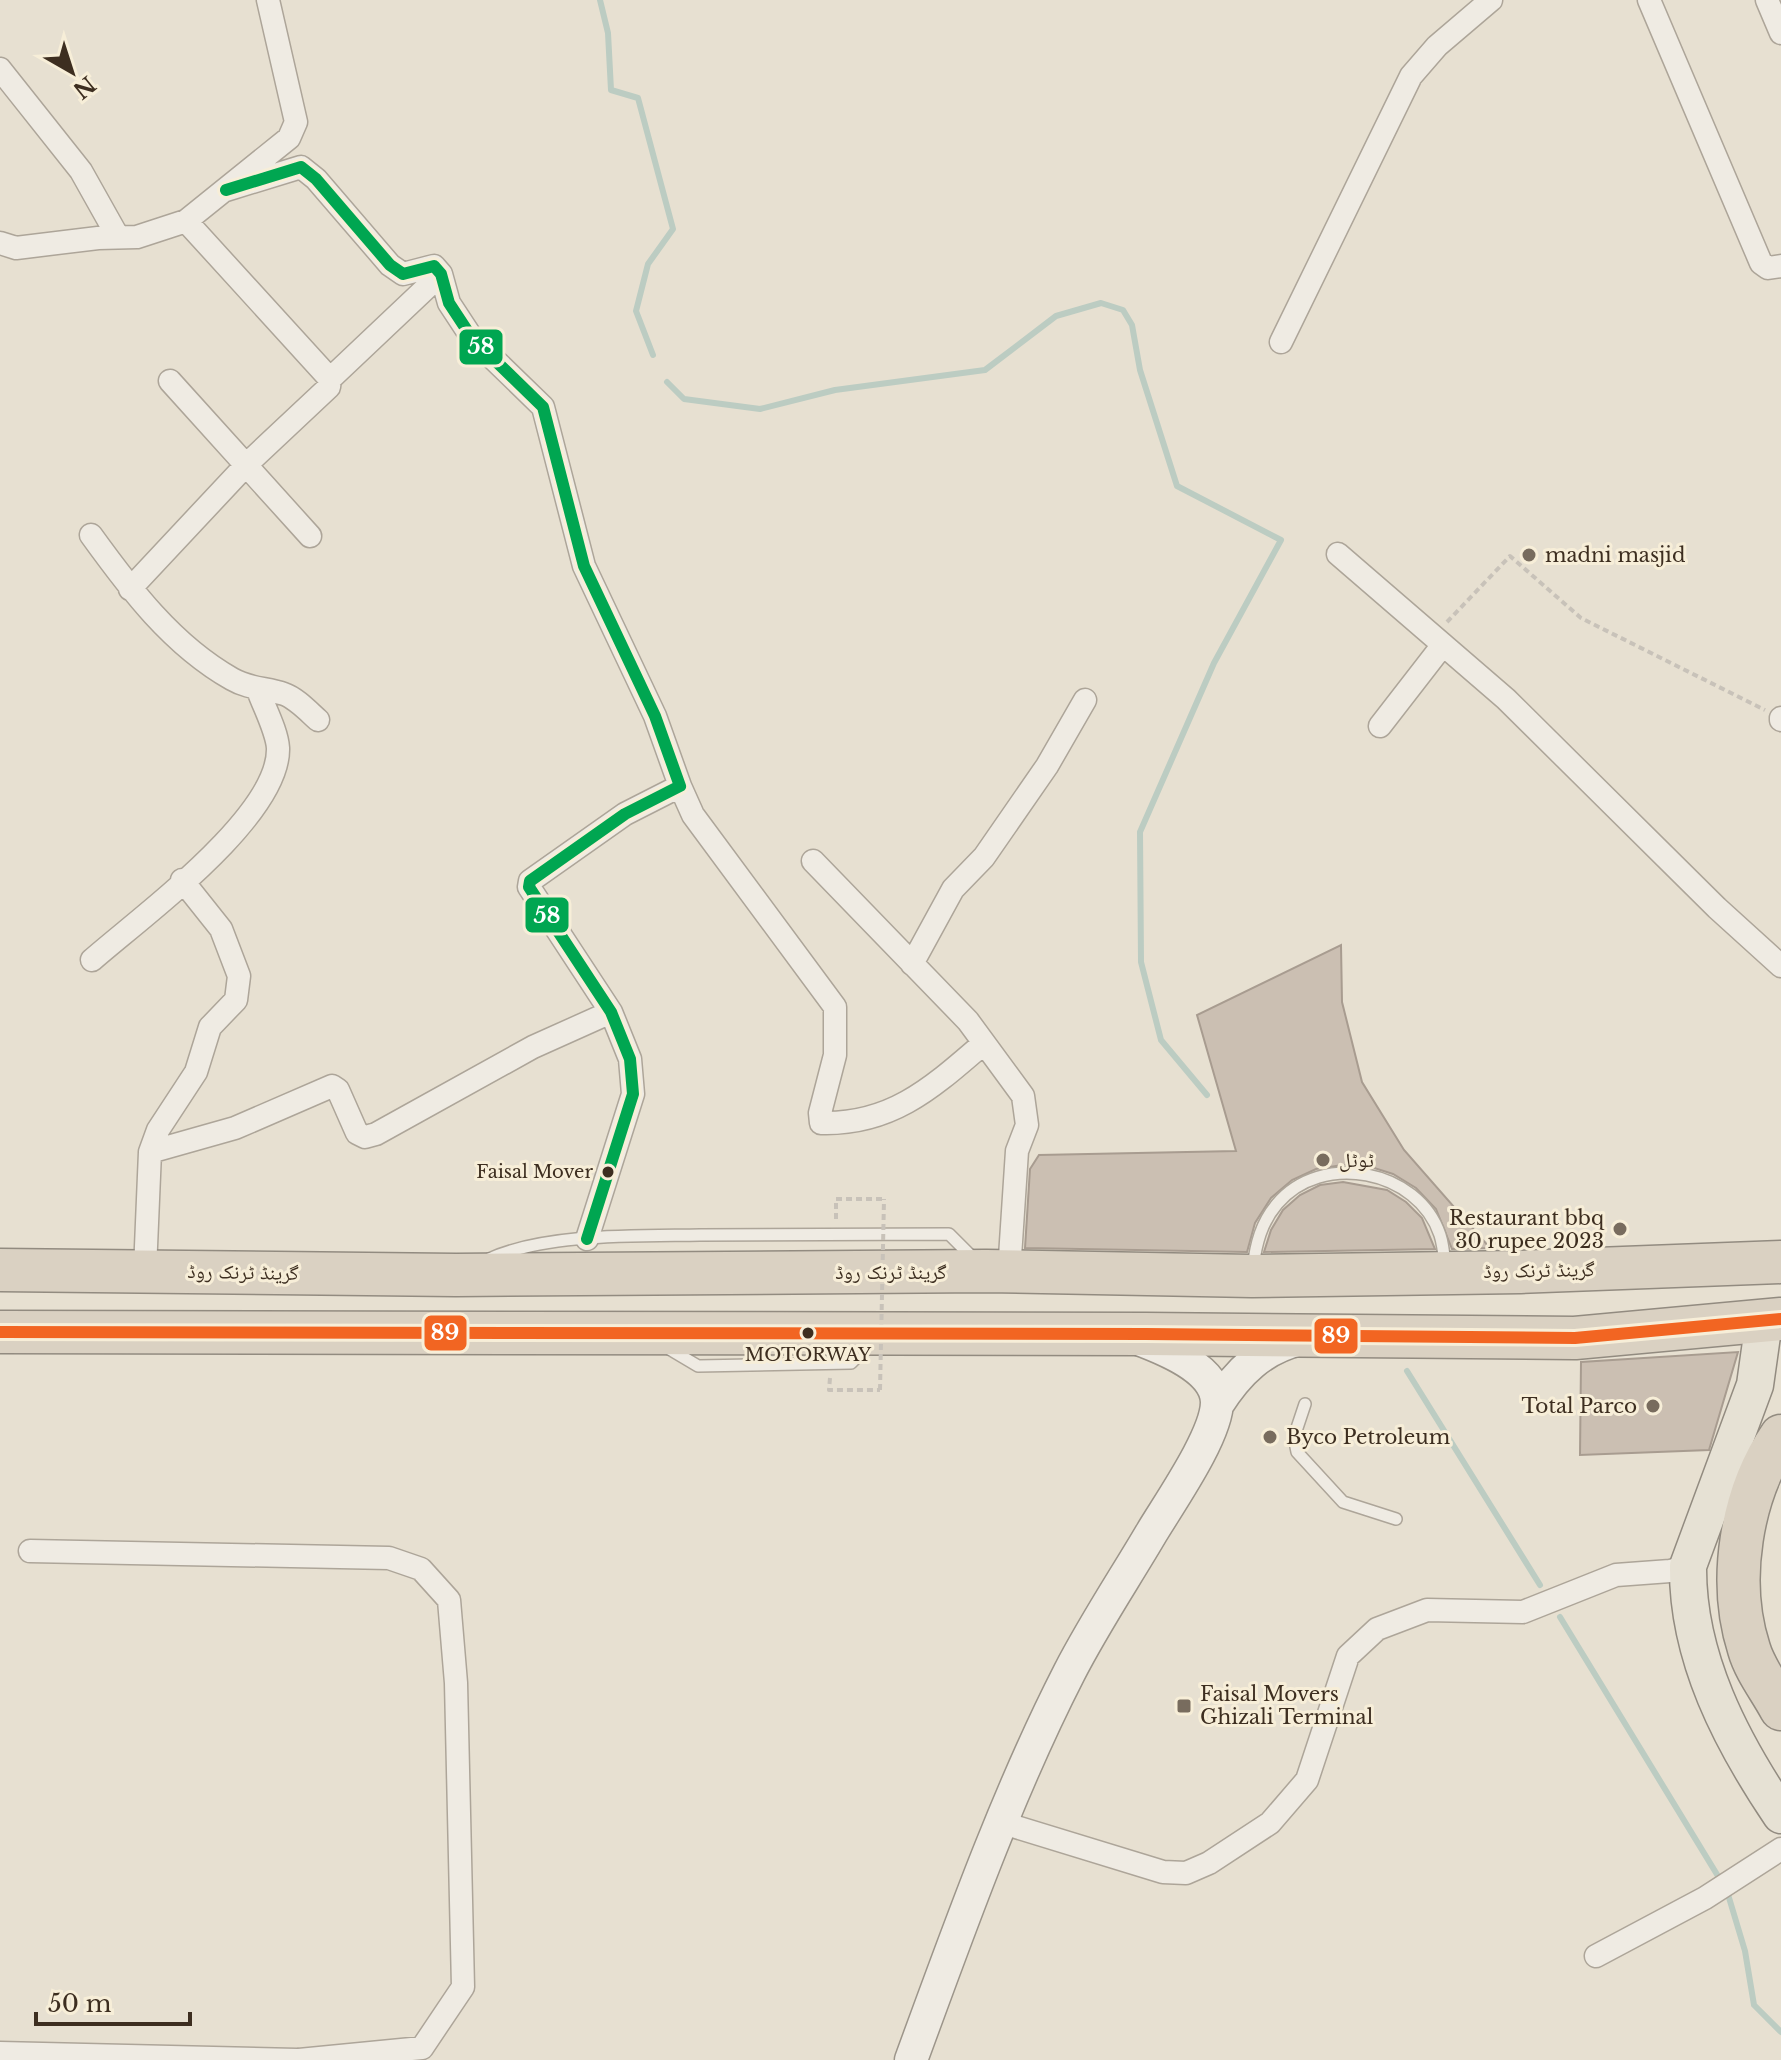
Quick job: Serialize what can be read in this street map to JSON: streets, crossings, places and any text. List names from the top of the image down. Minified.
{"streets":{"highway":["گرینڈ ٹرنک روڈ"]},"places":{"other":["madni masjid","ٹوٹل","Faisal Mover","Restaurant bbq 30 rupee 2023","MOTORWAY","Total Parco","Byco Petroleum"],"transit":["Faisal Movers Ghizali Terminal"]},"lines":["transit line 58","transit line 89"],"scale_bar":"50 m","north":"bottom right"}
